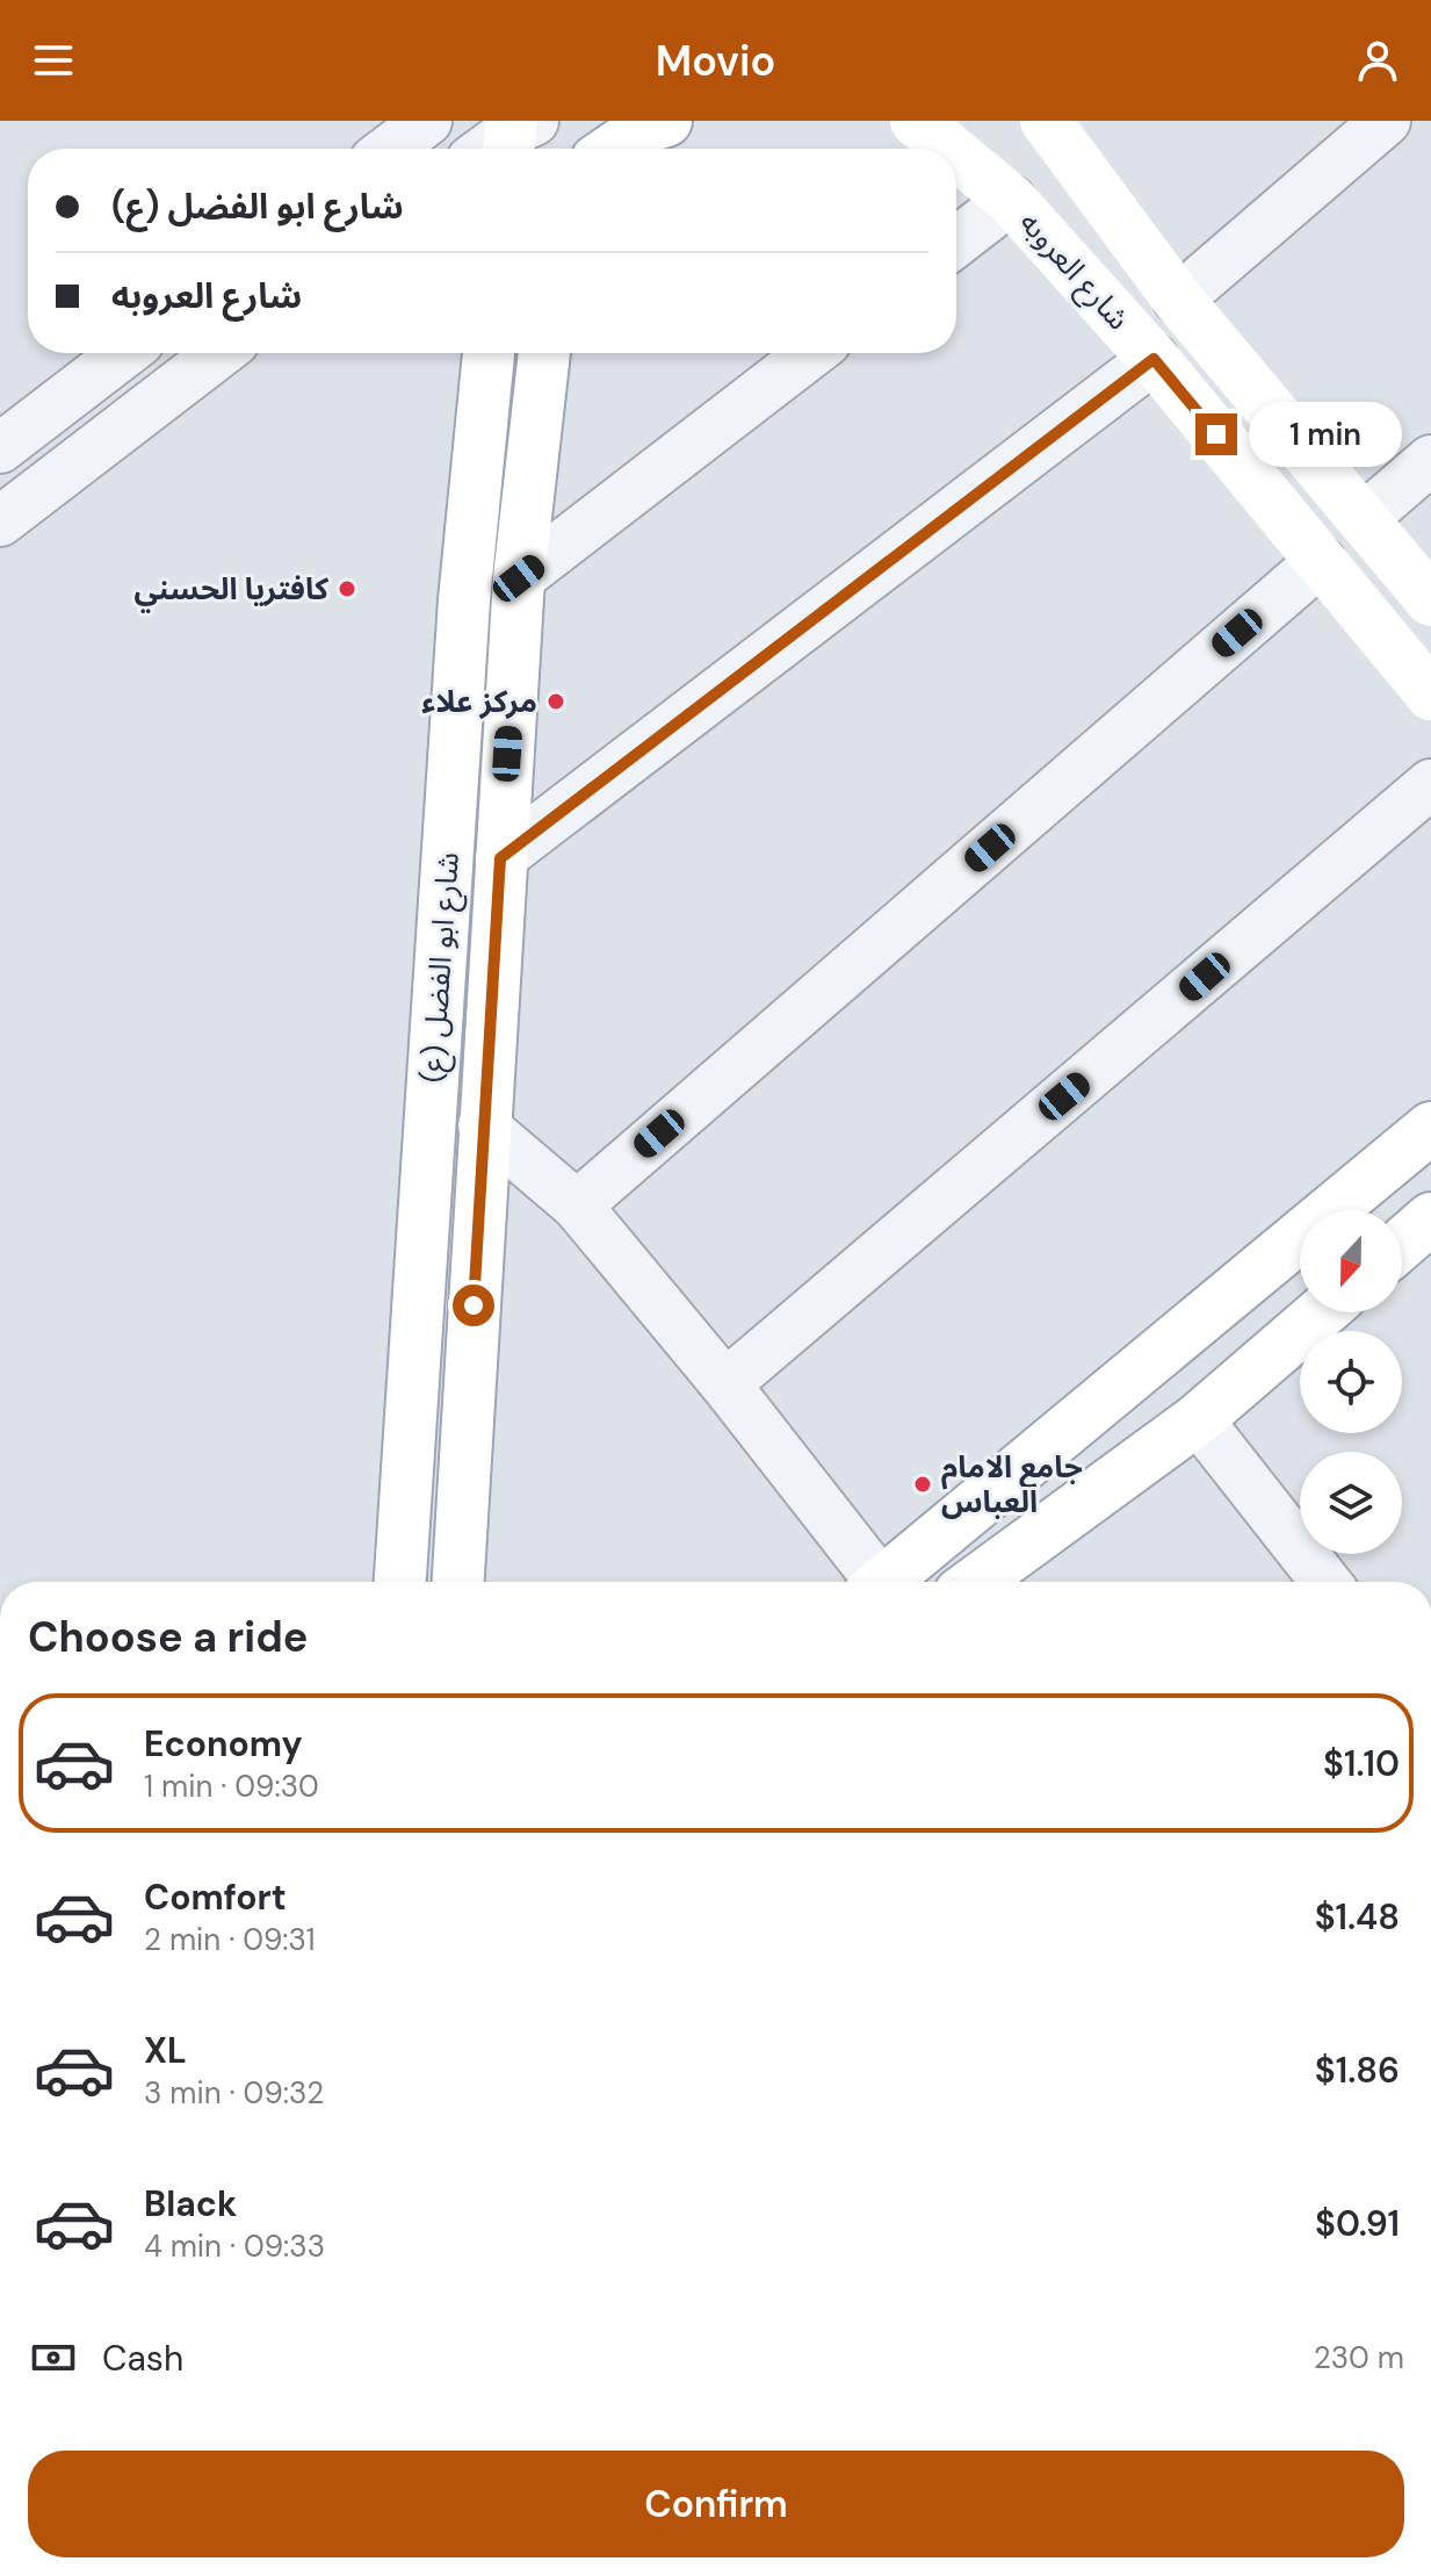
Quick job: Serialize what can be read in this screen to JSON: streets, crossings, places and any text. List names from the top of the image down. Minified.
{"streets":{"main road":["شارع العروبه","شارع ابو الفضل (ع)"]},"places":["كافتريا الحسني","مركز علاء","جامع الامام العباس"],"north":"bottom","page":{"header":"Movio","banner":["شارع ابو الفضل (ع)","شارع العروبه"],"bubble":"1 min","heading":"Choose a ride","list":[{"name":"Economy","note":"1 min · 09:30","value":"$1.10"},{"name":"Comfort","note":"2 min · 09:31","value":"$1.48"},{"name":"XL","note":"3 min · 09:32","value":"$1.86"},{"name":"Black","note":"4 min · 09:33","value":"$0.91"}],"pay":["Cash","230 m"],"buttons":"Confirm"}}
